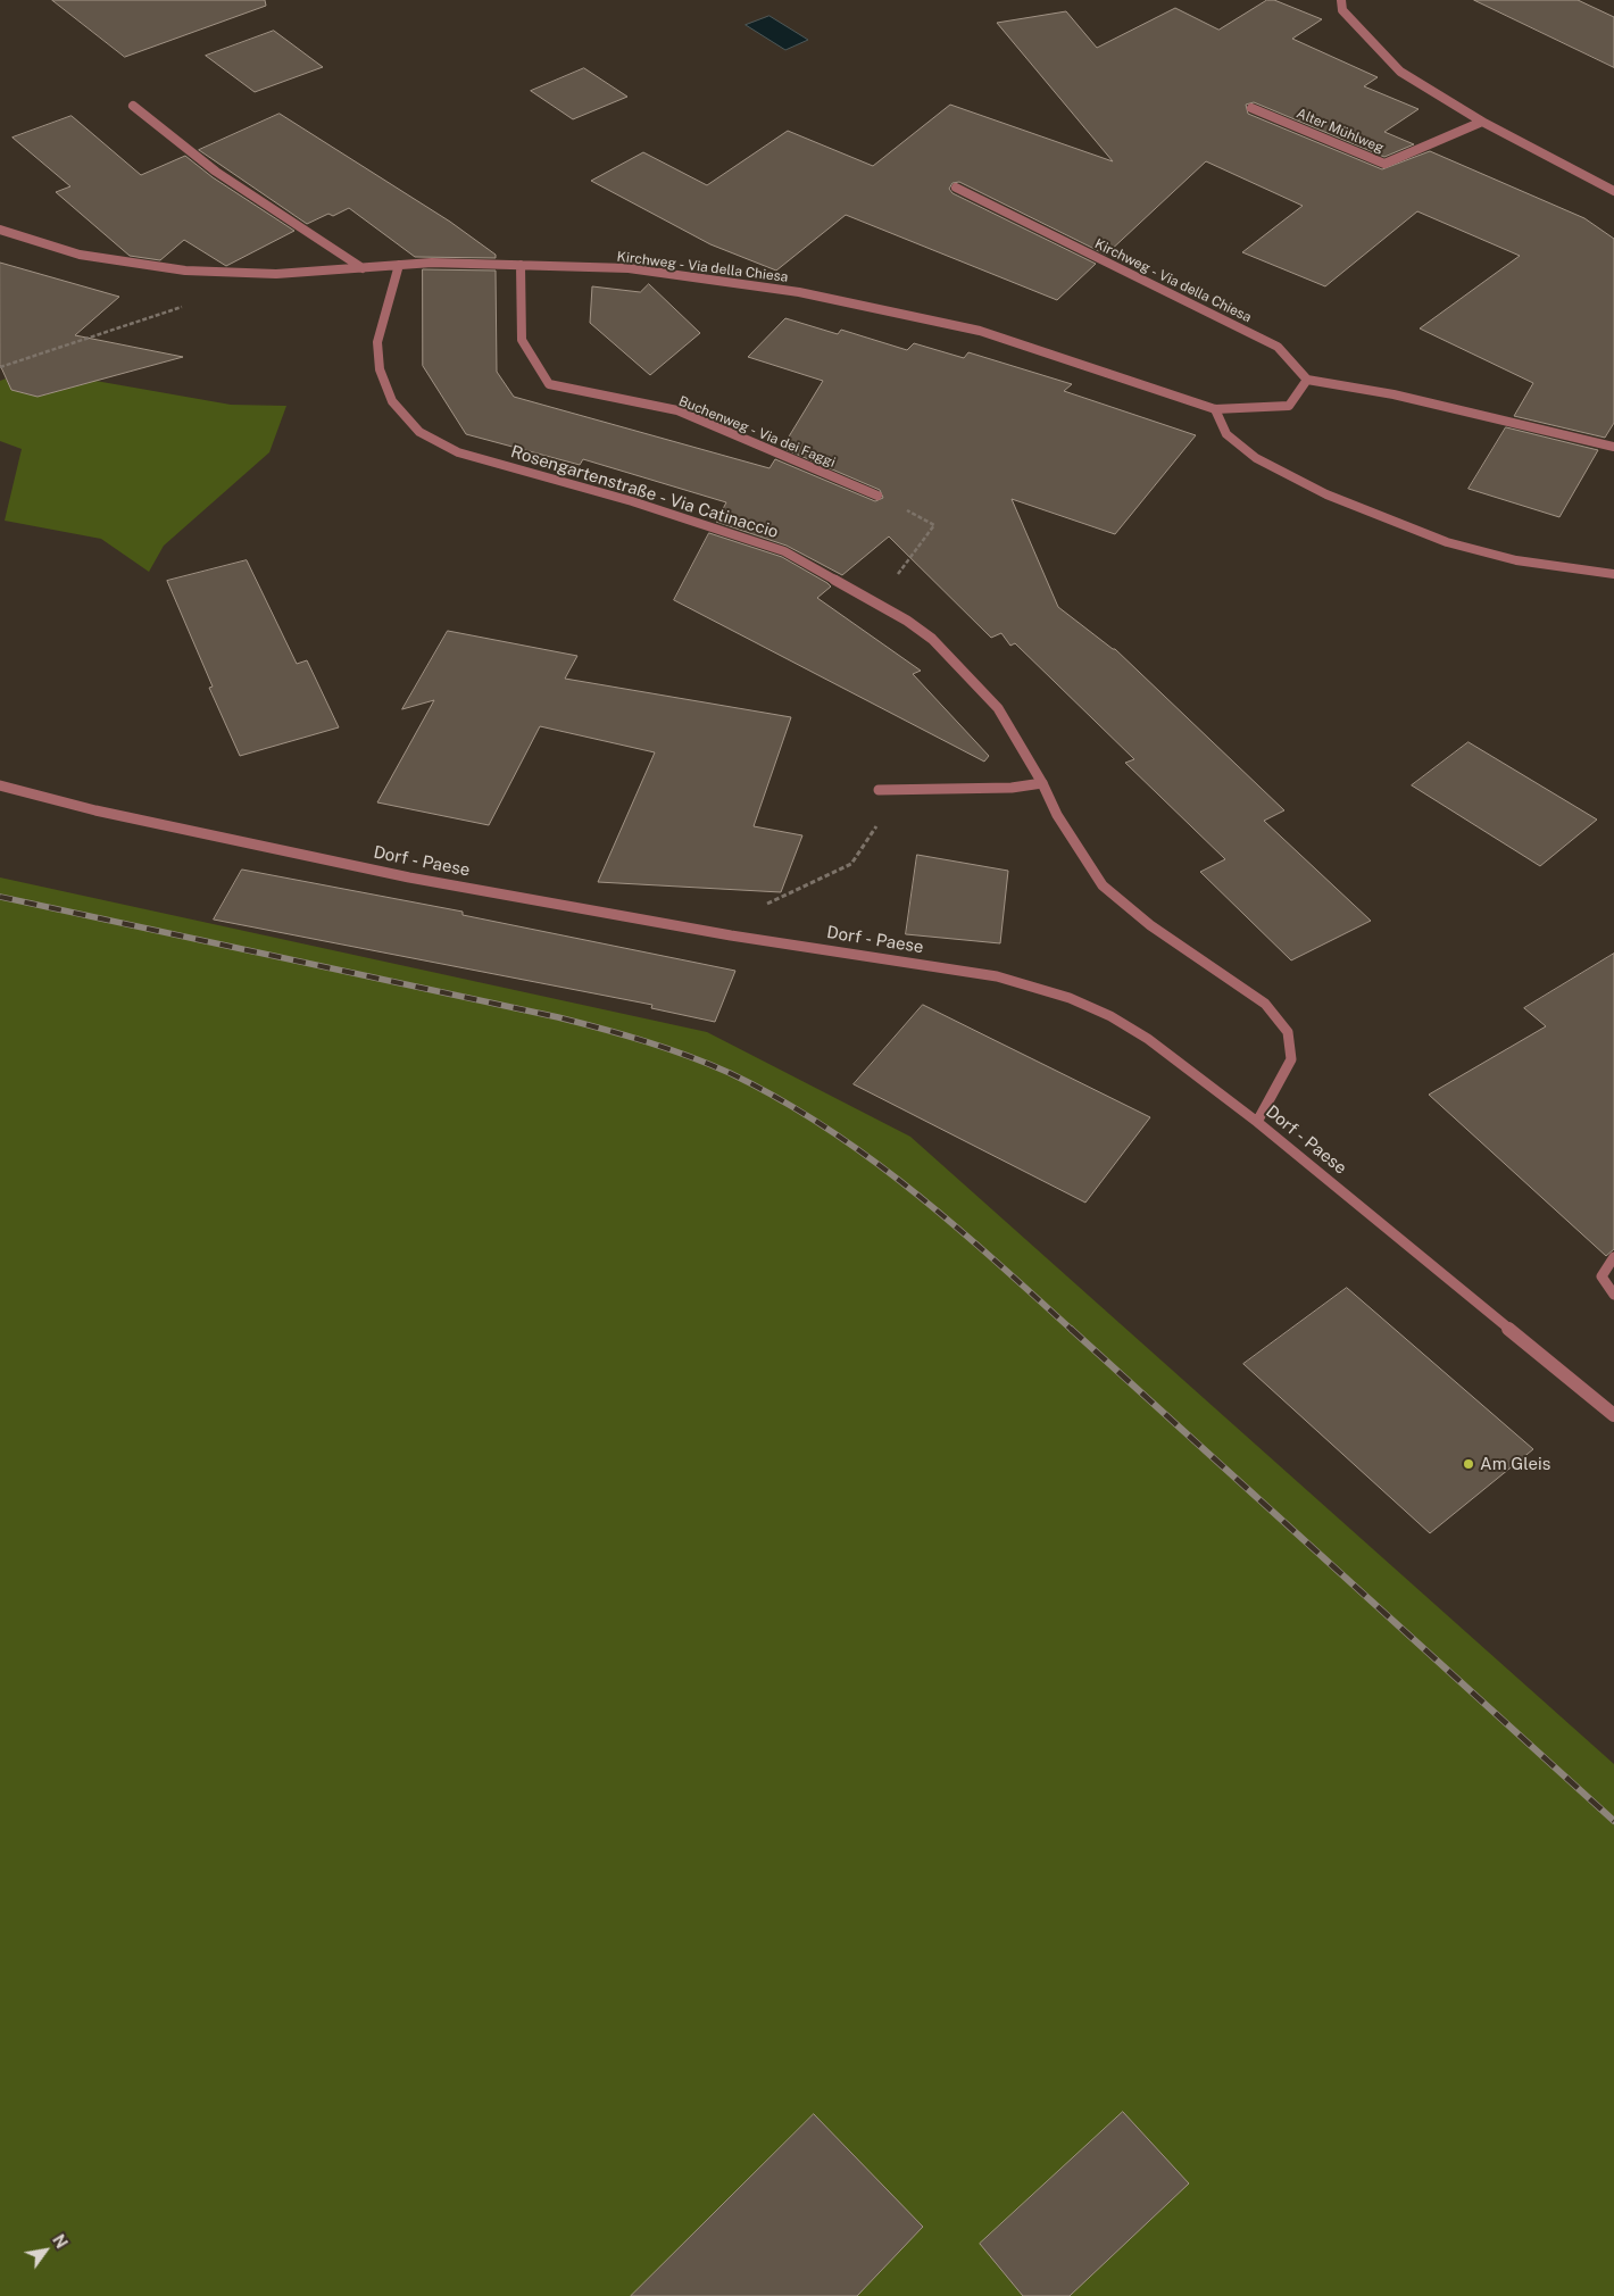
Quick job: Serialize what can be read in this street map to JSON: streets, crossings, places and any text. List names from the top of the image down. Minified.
{"streets":{"street":["Alter Mühlweg","Kirchweg - Via della Chiesa","Buchenweg - Via dei Faggi","Rosengartenstraße - Via Catinaccio","Dorf - Paese"]},"crossings":[["Kirchweg - Via della Chiesa","Buchenweg - Via dei Faggi"],["Kirchweg - Via della Chiesa","Rosengartenstraße - Via Catinaccio"],["Rosengartenstraße - Via Catinaccio","Dorf - Paese"]],"places":["Am Gleis"],"north":"top right"}
